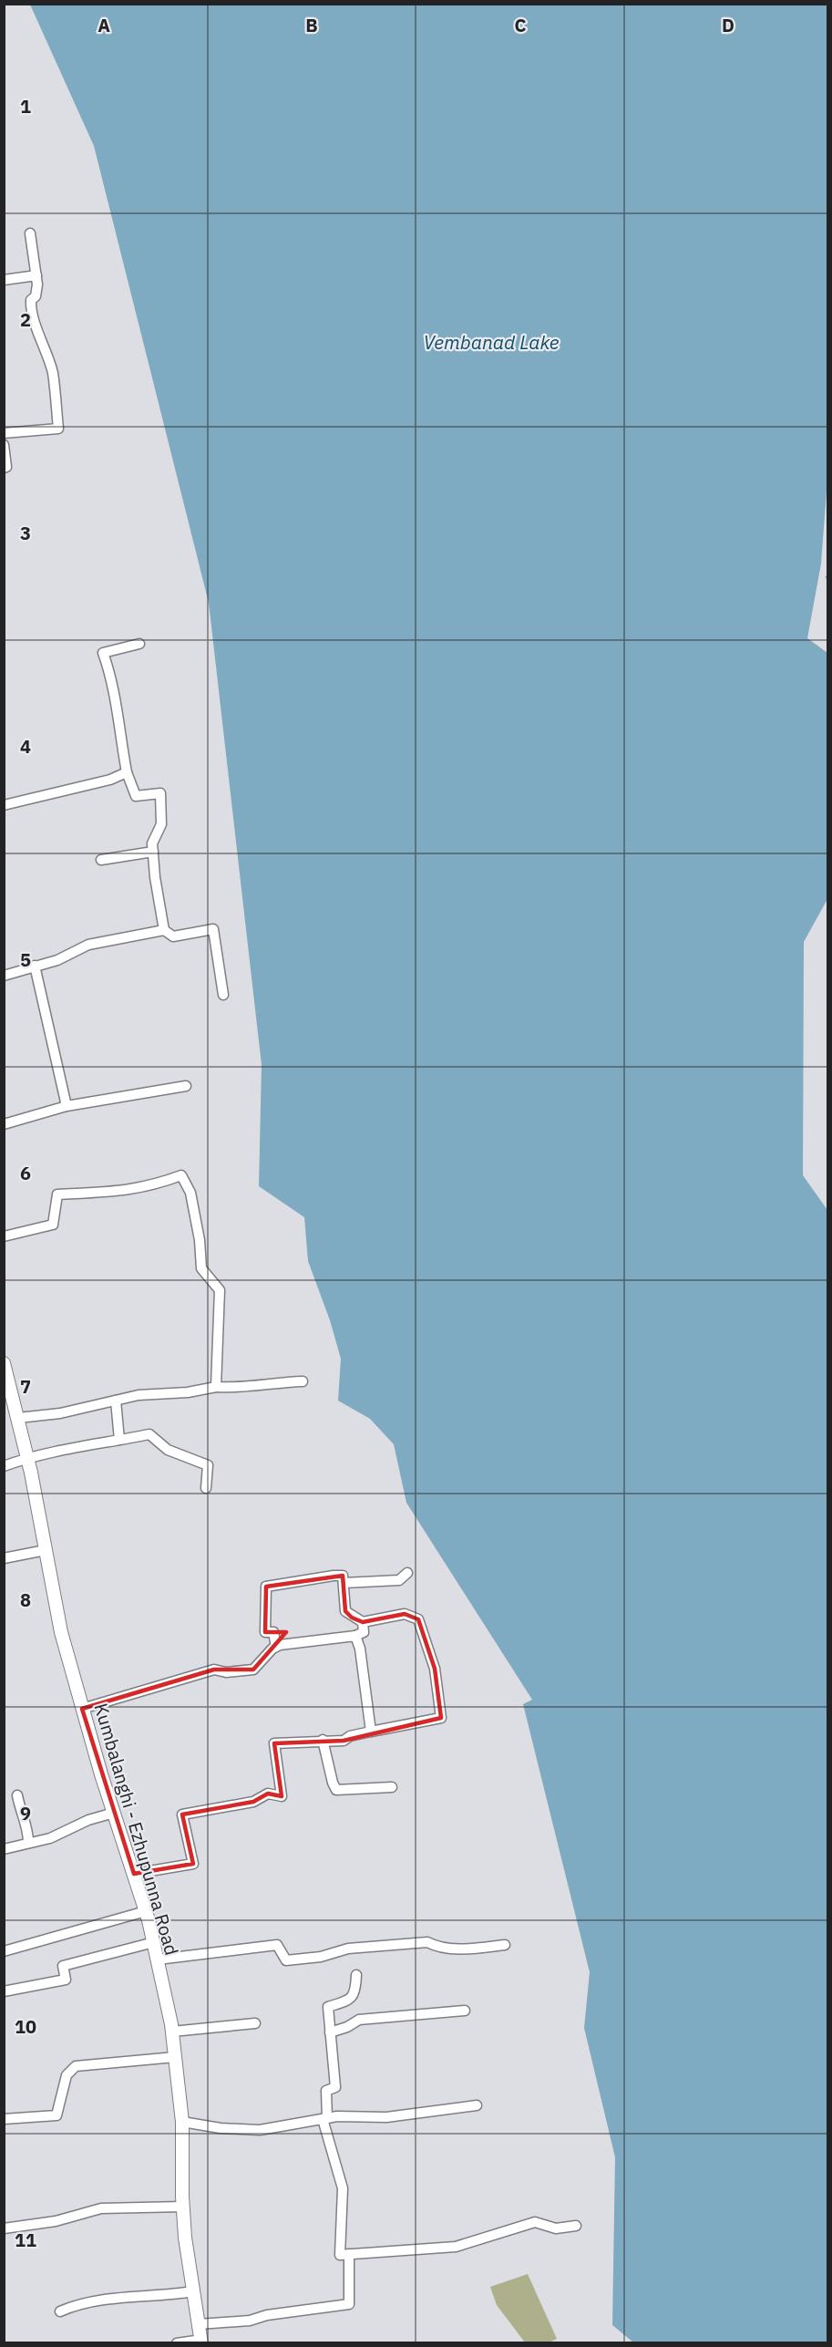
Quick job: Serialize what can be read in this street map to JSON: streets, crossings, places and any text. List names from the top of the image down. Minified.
{"streets":{"main road":["Kumbalanghi - Ezhupunna Road"]},"water":["Vembanad Lake"],"grid":{"columns":["A","B","C","D"],"rows":["1","2","3","4","5","6","7","8","9","10","11"]}}
